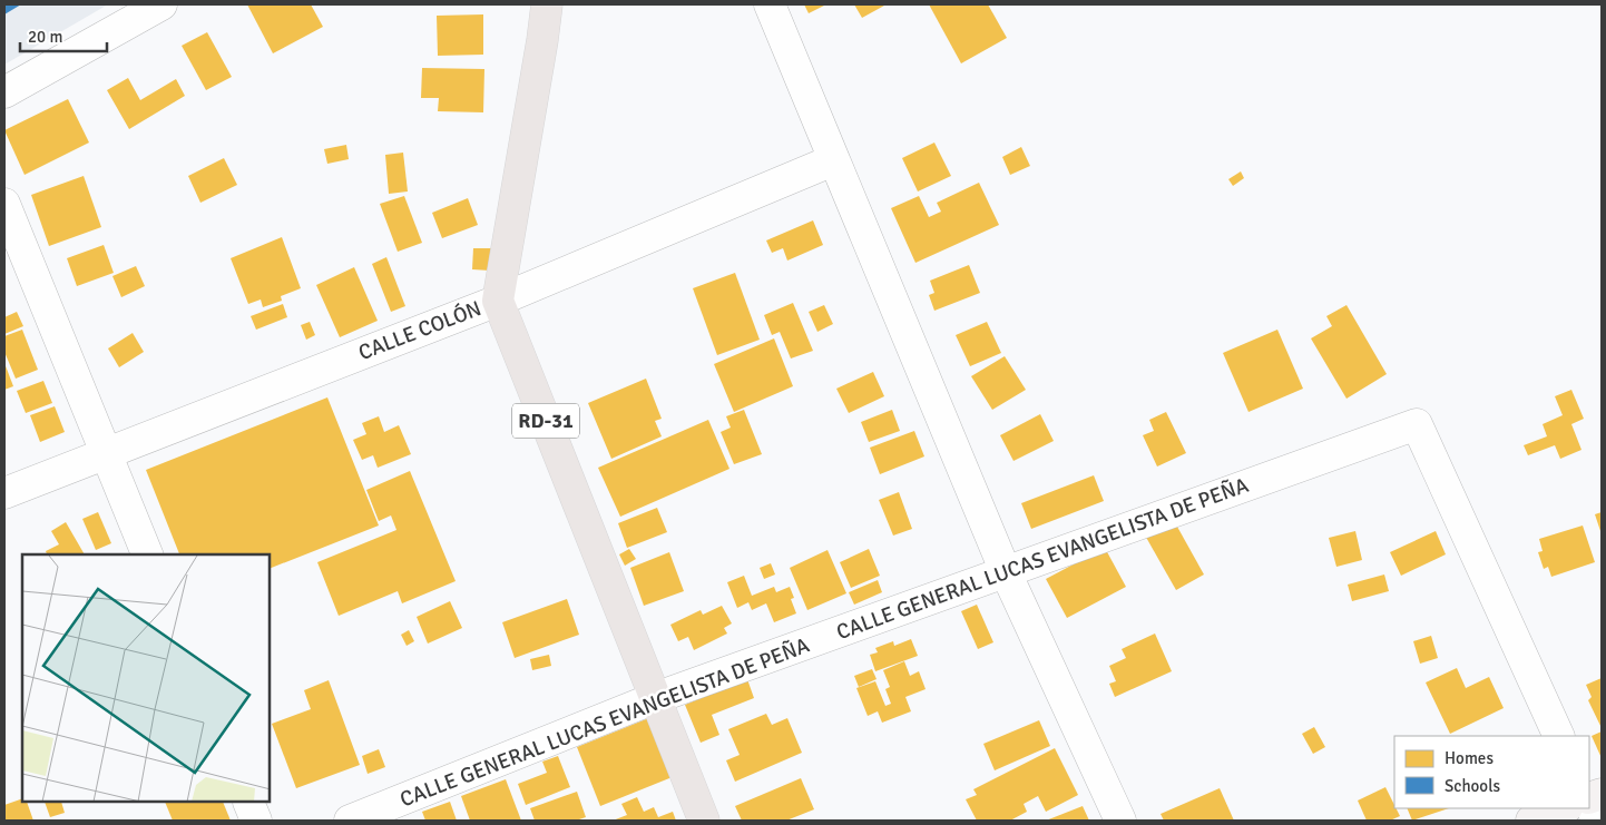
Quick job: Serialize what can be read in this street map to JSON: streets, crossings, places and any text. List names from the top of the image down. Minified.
{"streets":{"main road":["RD-31"],"street":["CALLE COLÓN","CALLE GENERAL LUCAS EVANGELISTA DE PEÑA"]},"crossings":[["CALLE COLÓN","RD-31"],["RD-31","CALLE GENERAL LUCAS EVANGELISTA DE PEÑA"]],"legend":["Homes","Schools"],"scale_bar":"20 m"}
